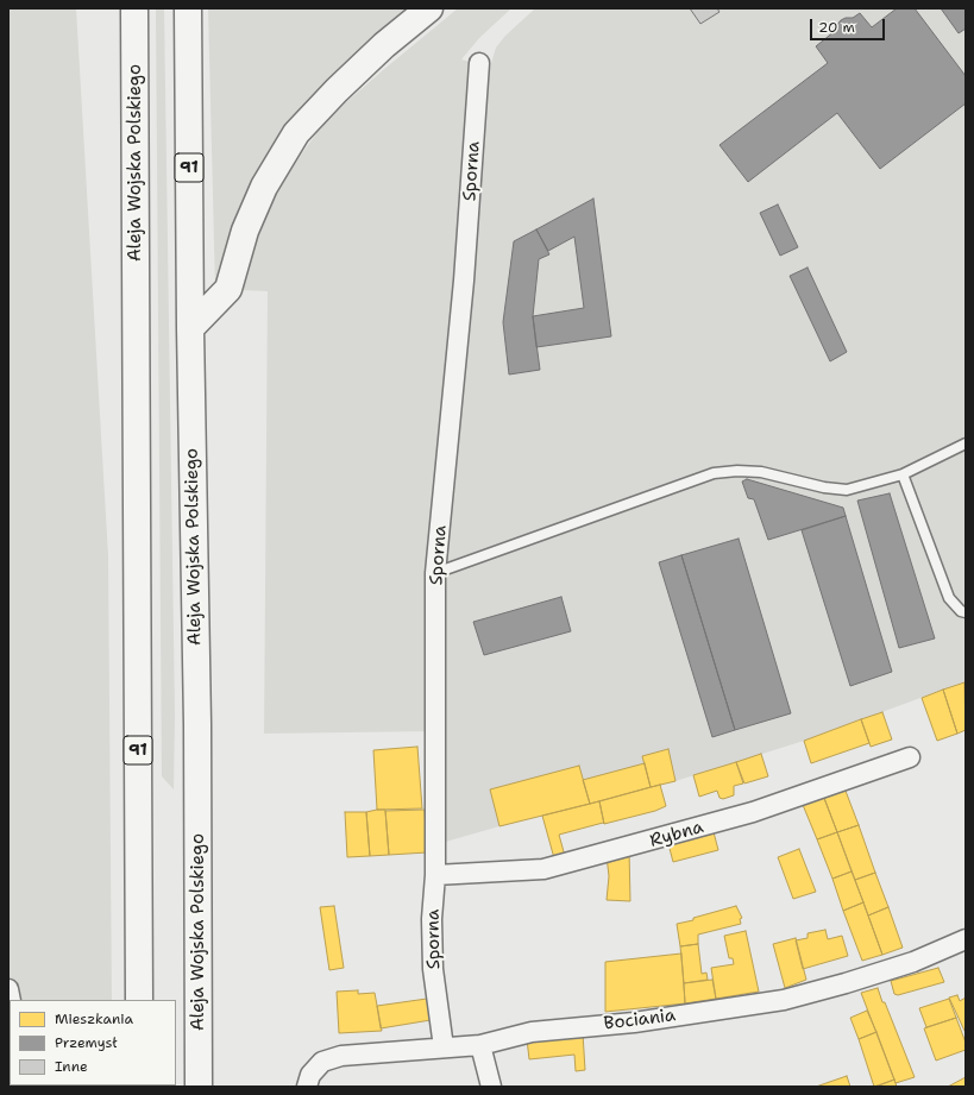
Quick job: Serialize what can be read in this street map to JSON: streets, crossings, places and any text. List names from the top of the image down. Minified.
{"streets":{"main road":["Aleja Wojska Polskiego","91"],"street":["Sporna","Rybna","Bociania"]},"crossings":[["Sporna","Rybna"],["Sporna","Bociania"]],"legend":["Mieszkania","Przemysł","Inne"],"scale_bar":"20 m"}
